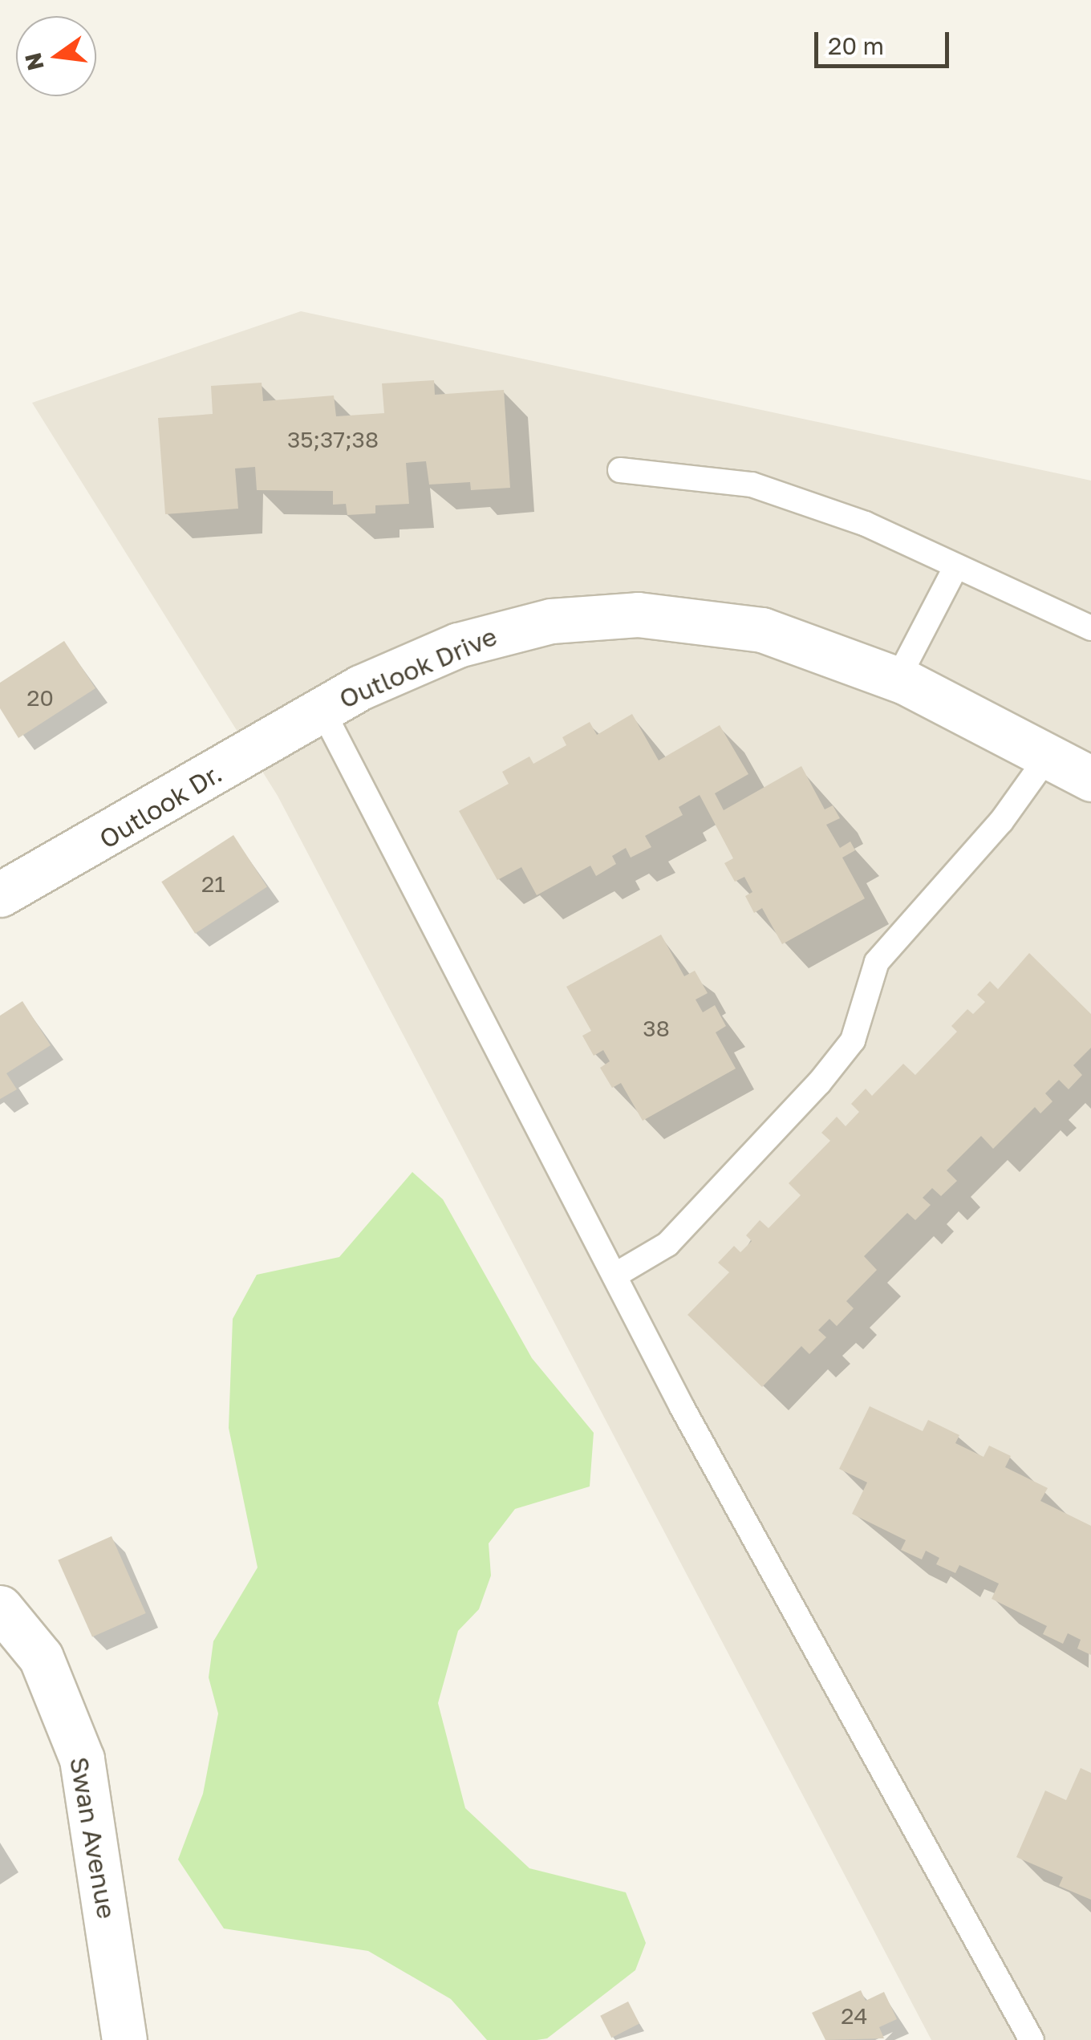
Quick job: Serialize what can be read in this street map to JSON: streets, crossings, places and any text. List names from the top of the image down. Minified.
{"streets":{"street":["Outlook Drive","Outlook Dr.","Swan Avenue"]},"crossings":[["Outlook Drive","Outlook Dr."]],"house_numbers":["35;37;38","20","21","38","24"],"scale_bar":"20 m","north":"left"}
